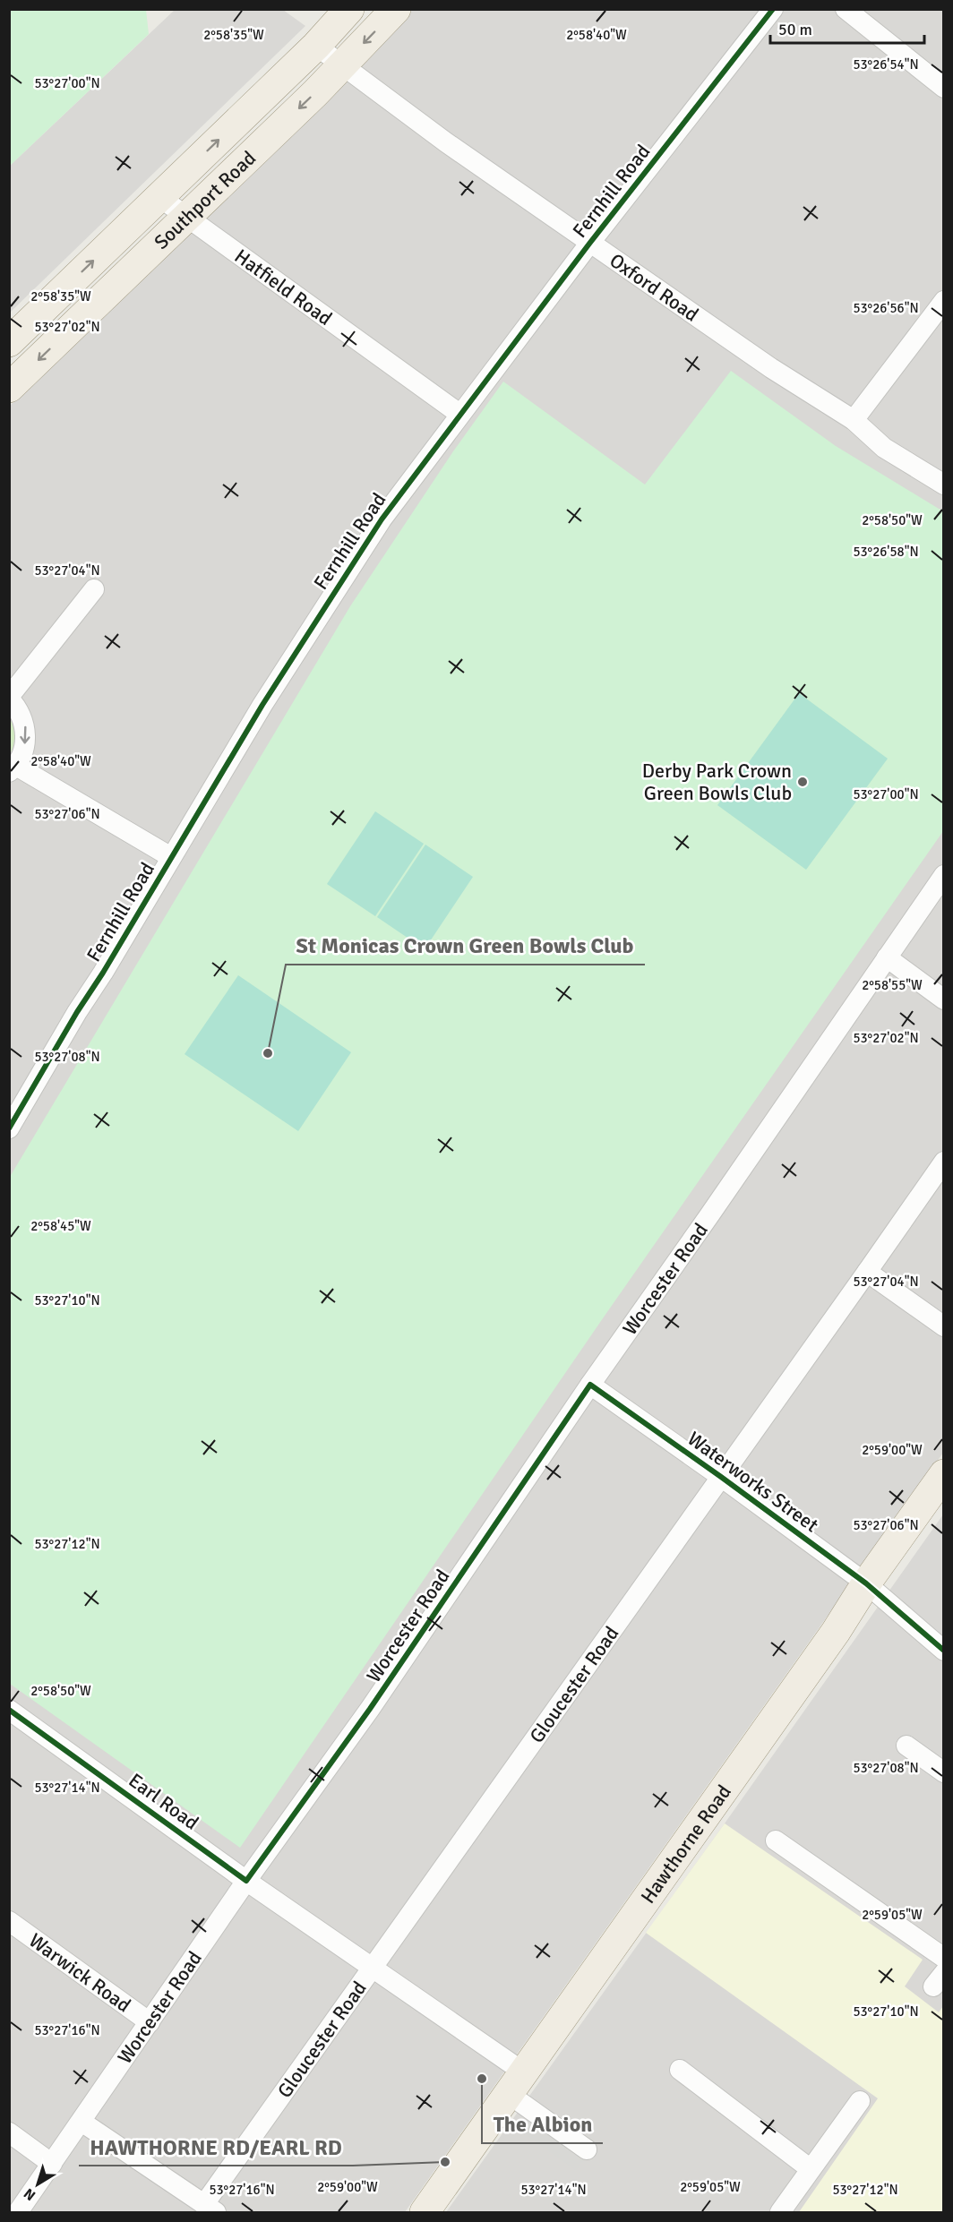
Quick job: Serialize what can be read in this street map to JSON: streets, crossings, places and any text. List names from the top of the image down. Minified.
{"streets":{"main road":["Southport Road","Hawthorne Road"],"street":["Fernhill Road","Hatfield Road","Oxford Road","Worcester Road","Waterworks Street","Gloucester Road","Earl Road","Warwick Road"]},"crossings":[["Fernhill Road","Hatfield Road"],["Fernhill Road","Oxford Road"],["Southport Road","Hatfield Road"],["Southport Road","Oxford Road"],["Worcester Road","Waterworks Street"],["Worcester Road","Earl Road"],["Worcester Road","Warwick Road"],["Waterworks Street","Gloucester Road"],["Waterworks Street","Hawthorne Road"],["Gloucester Road","Earl Road"],["Earl Road","Hawthorne Road"]],"places":["Derby Park Crown Green Bowls Club","St Monicas Crown Green Bowls Club","The Albion","HAWTHORNE RD/EARL RD"],"scale_bar":"50 m","north":"bottom left","coordinates":["2°58'35\"W","2°58'40\"W","53°26'54\"N","53°27'00\"N","53°26'56\"N","53°27'02\"N","2°58'50\"W","53°26'58\"N","53°27'04\"N","53°27'06\"N","2°58'55\"W","53°27'08\"N","2°58'45\"W","53°27'10\"N","2°59'00\"W","53°27'12\"N","53°27'14\"N","2°59'05\"W","53°27'16\"N"]}
